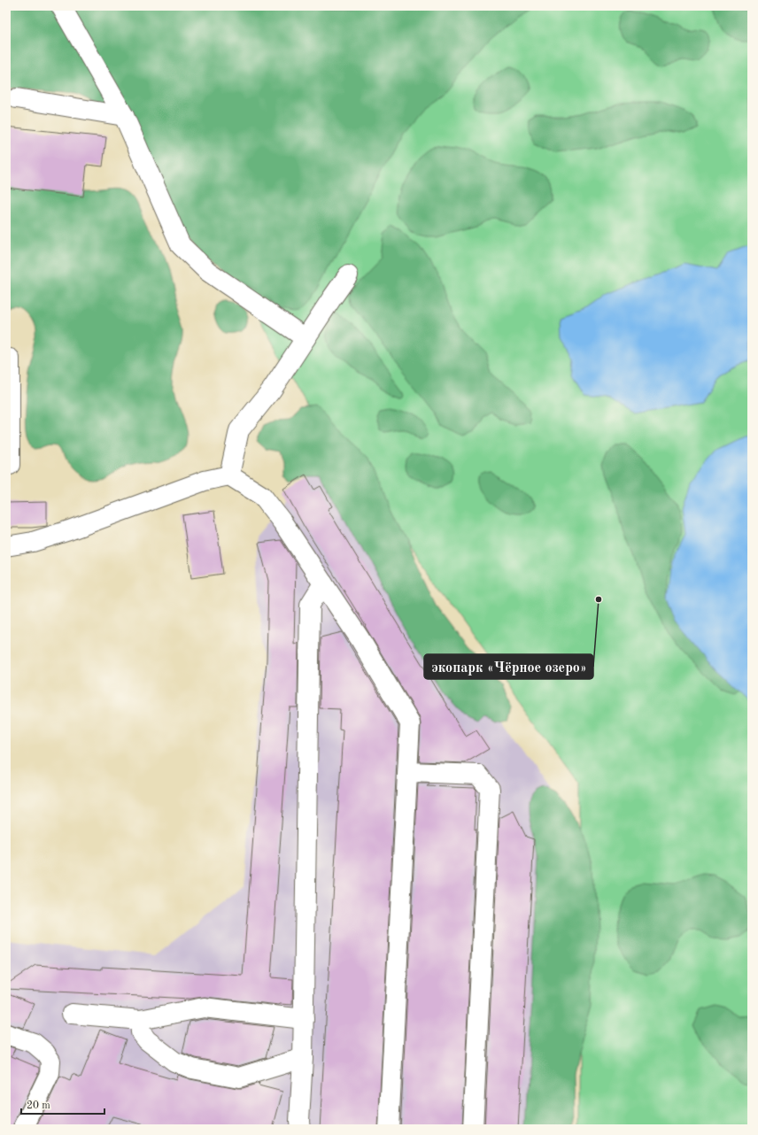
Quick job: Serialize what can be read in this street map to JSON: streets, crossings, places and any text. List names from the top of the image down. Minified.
{"places":["экопарк «Чёрное озеро»"],"scale_bar":"20 m"}
